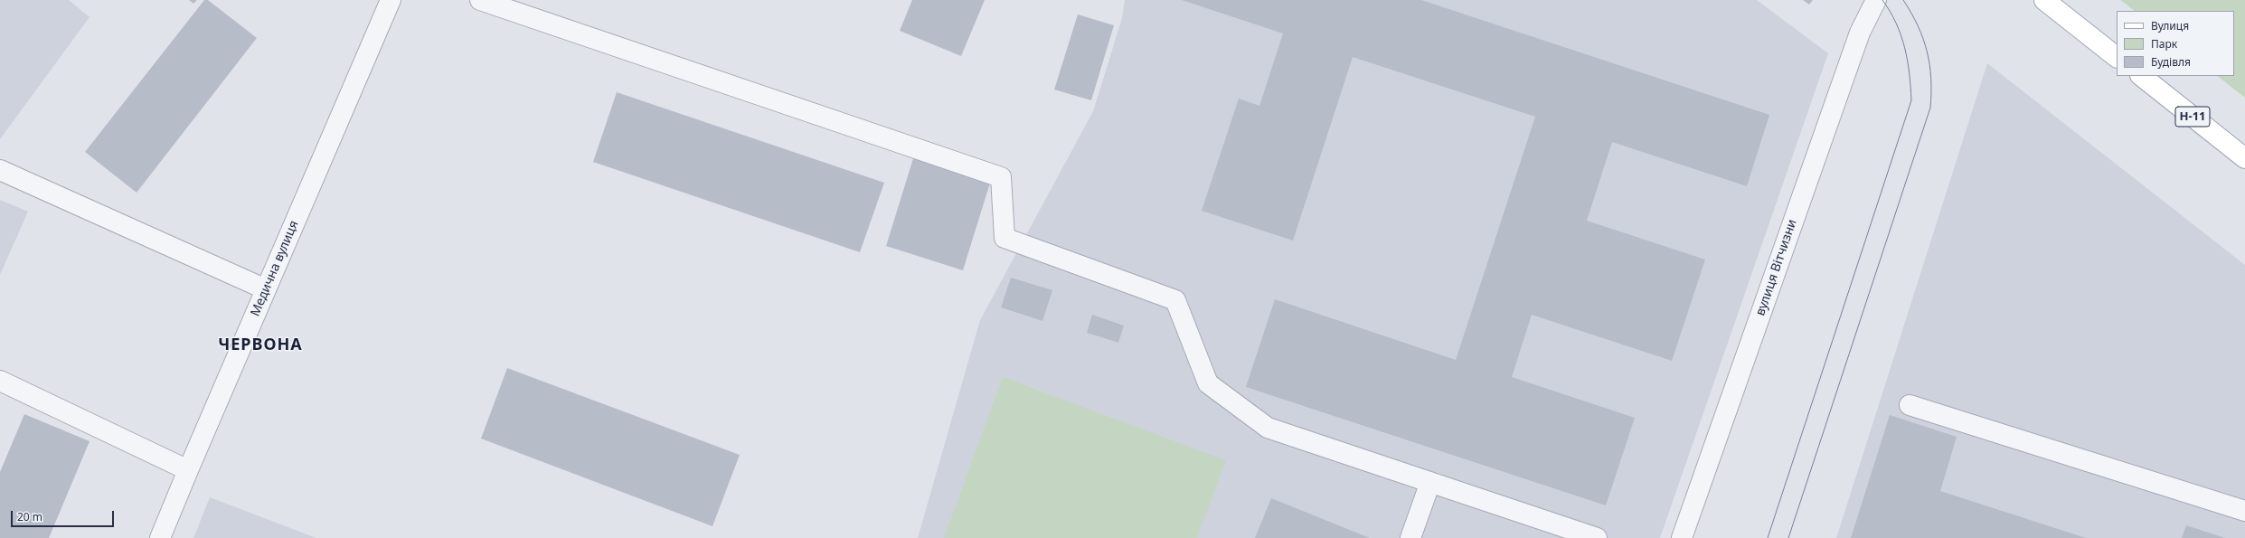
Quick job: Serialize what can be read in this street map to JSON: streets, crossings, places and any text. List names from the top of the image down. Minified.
{"streets":{"main road":["Н-11"],"street":["вулиця Вітчизни","Медична вулиця"]},"districts":["ЧЕРВОНА"],"legend":["Вулиця","Парк","Будівля"],"scale_bar":"20 m"}
